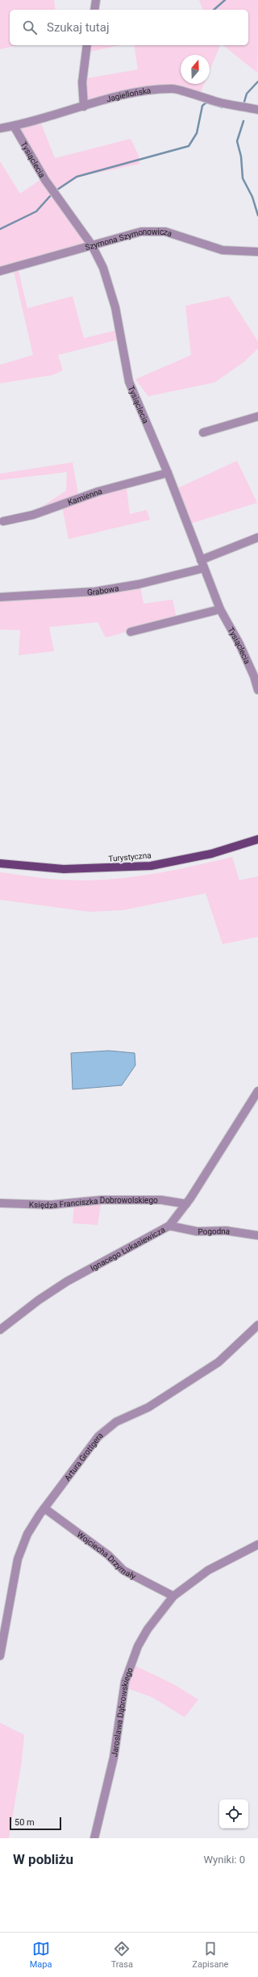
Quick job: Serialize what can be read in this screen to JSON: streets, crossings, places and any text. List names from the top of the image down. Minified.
{"streets":{"main road":["Turystyczna"],"street":["Jagiellońska","Tysiąclecia","Szymona Szymonowicza","Kamienna","Grabowa","Księdza Franciszka Dobrowolskiego","Pogodna","Ignacego Łukasiewicza","Artura Grottgera","Wojciecha Drzymały","Jarosława Dąbrowskiego"]},"crossings":[["Jagiellońska","Tysiąclecia"],["Tysiąclecia","Szymona Szymonowicza"],["Tysiąclecia","Kamienna"],["Tysiąclecia","Grabowa"],["Księdza Franciszka Dobrowolskiego","Ignacego Łukasiewicza"],["Pogodna","Ignacego Łukasiewicza"],["Artura Grottgera","Wojciecha Drzymały"],["Wojciecha Drzymały","Jarosława Dąbrowskiego"]],"scale_bar":"50 m","north":"top","page":{"search":"Szukaj tutaj","scale":"50 m","heading":["W pobliżu","Wyniki: 0"],"nav":["Mapa","Trasa","Zapisane"]}}
